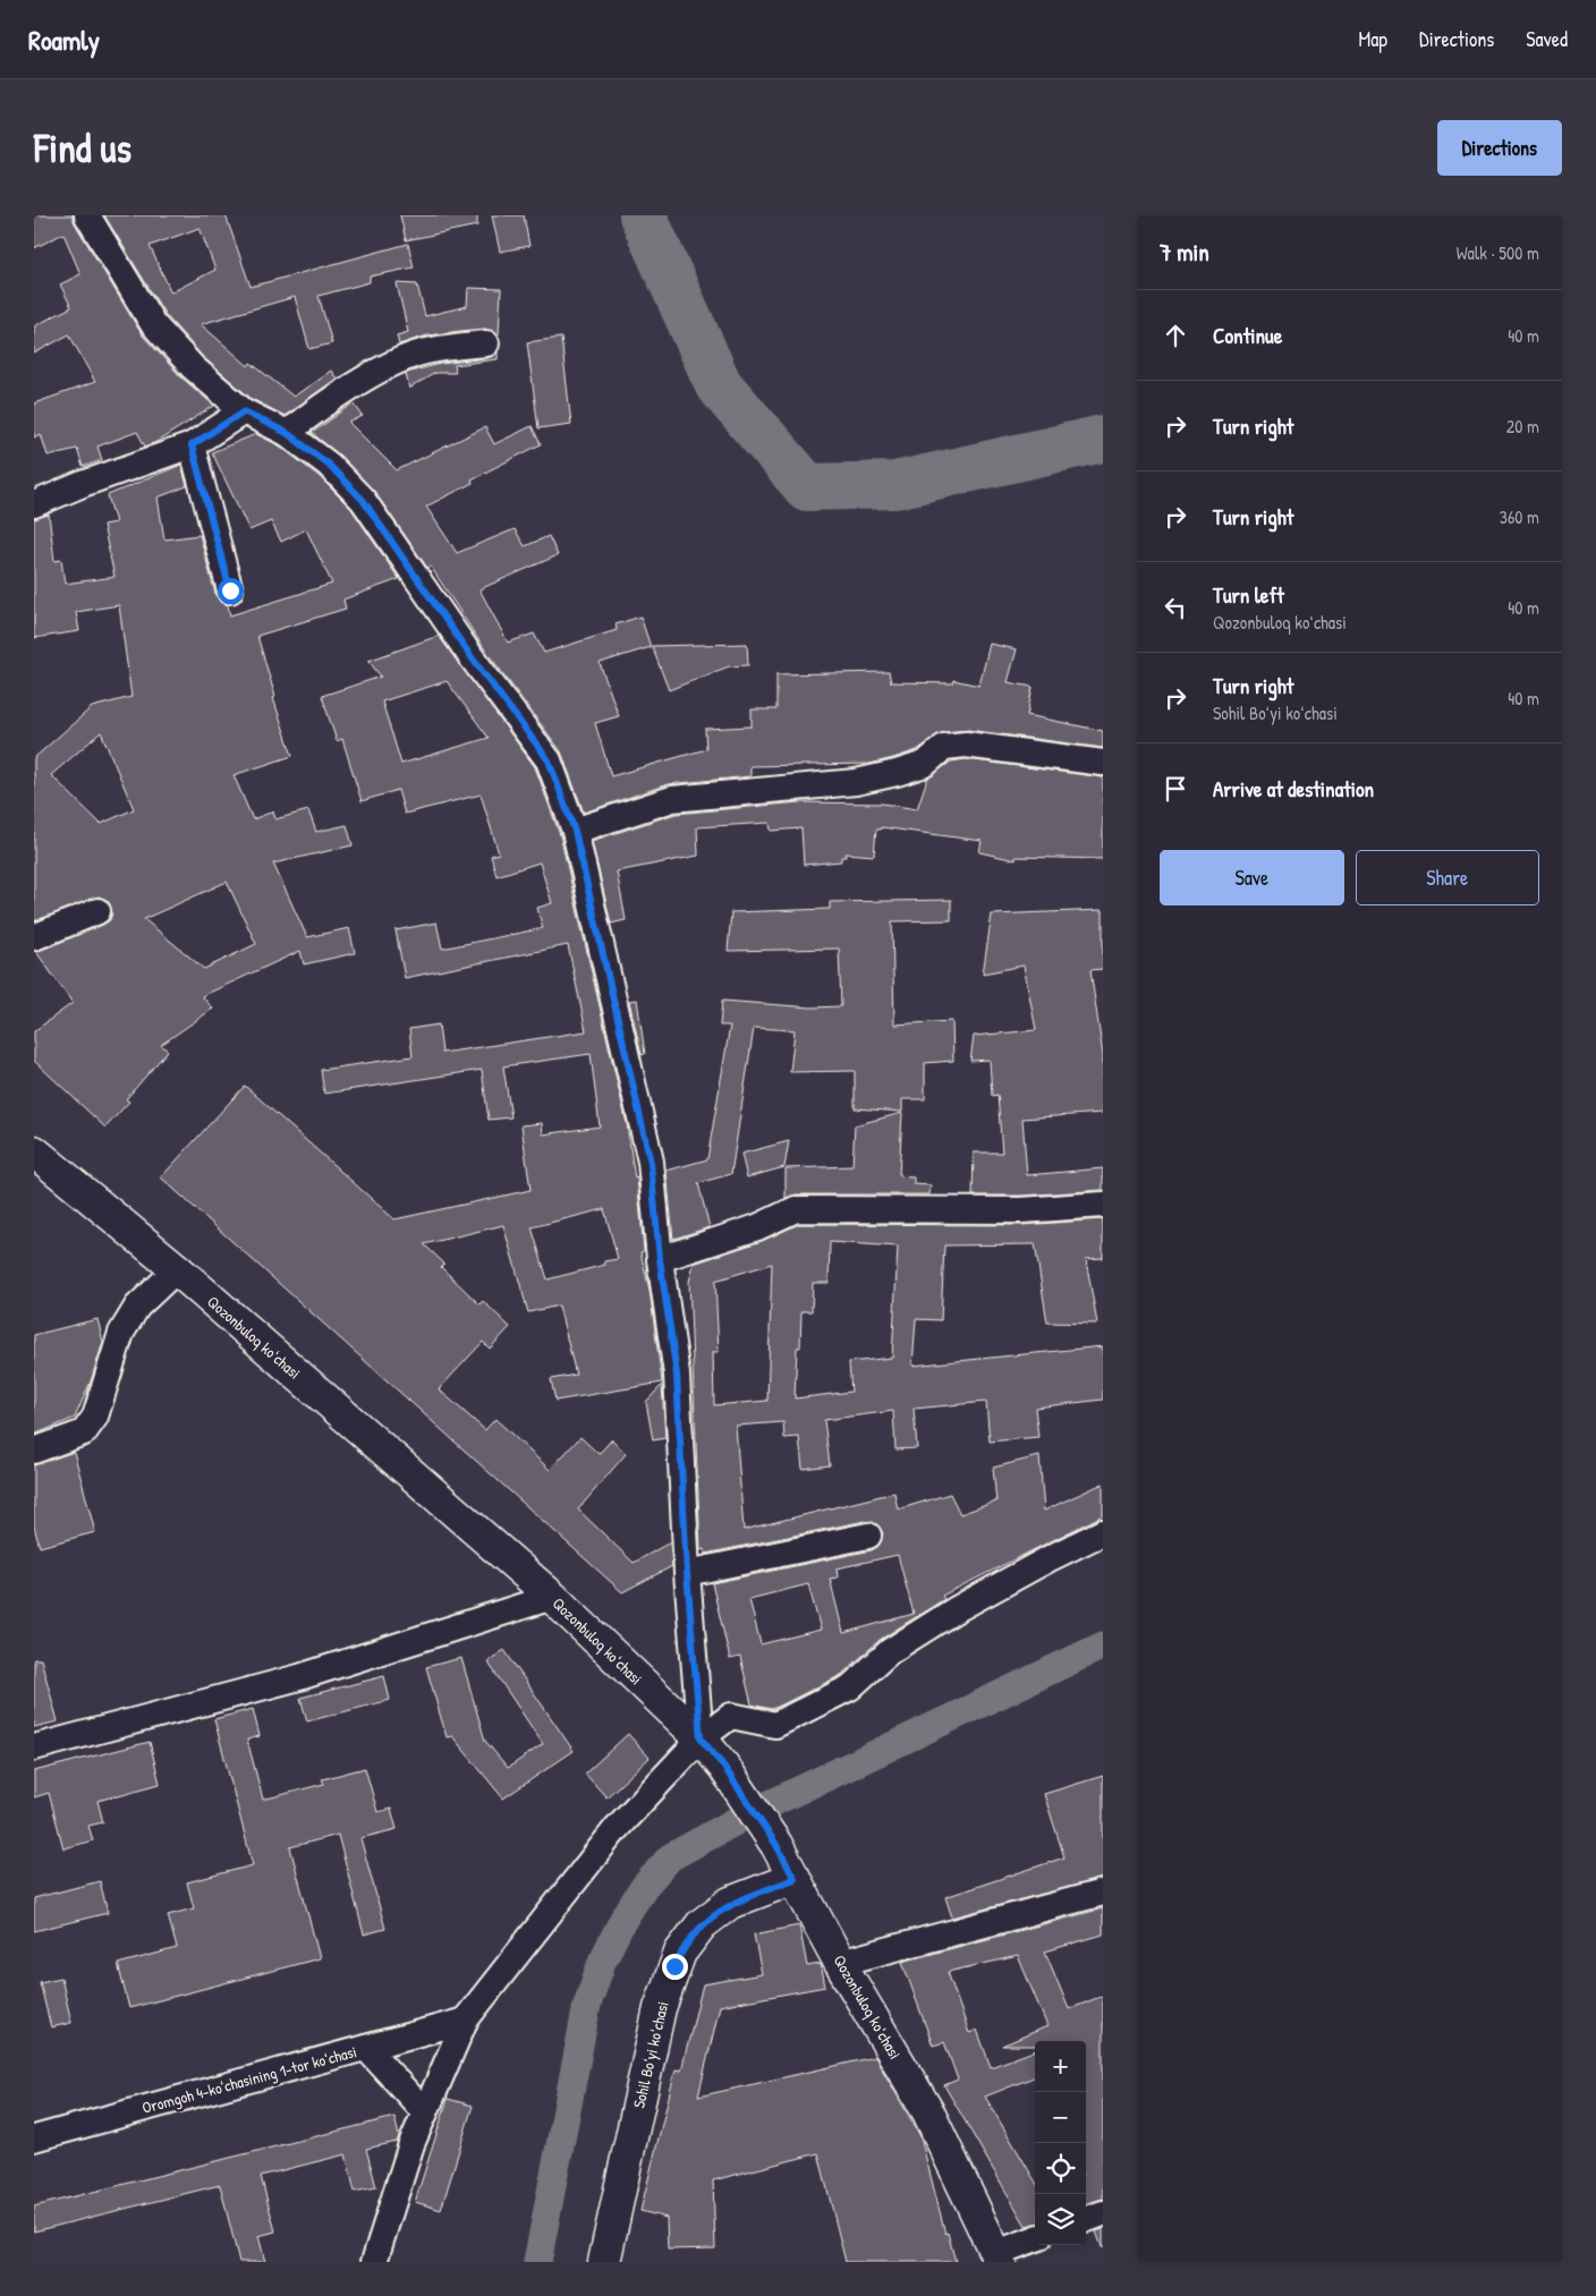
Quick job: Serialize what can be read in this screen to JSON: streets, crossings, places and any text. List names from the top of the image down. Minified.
{"streets":{"main road":["Qozonbuloq koʻchasi","Sohil Boʻyi koʻchasi"],"street":["Oromgoh 4-koʻchasining 1-tor koʻchasi"]},"crossings":[["Qozonbuloq koʻchasi","Sohil Boʻyi koʻchasi"]],"page":{"header":"Roamly","nav":["Map","Directions","Saved"],"buttons":["Directions",["Save","Share"]],"title":"Find us","heading":["7 min","Walk · 500 m"],"list":[["Continue","40 m"],["Turn right","20 m"],["Turn right","360 m"],["Turn left","Qozonbuloq koʻchasi","40 m"],["Turn right","Sohil Boʻyi koʻchasi","40 m"],"Arrive at destination"],"map_buttons":["+","−"]}}
